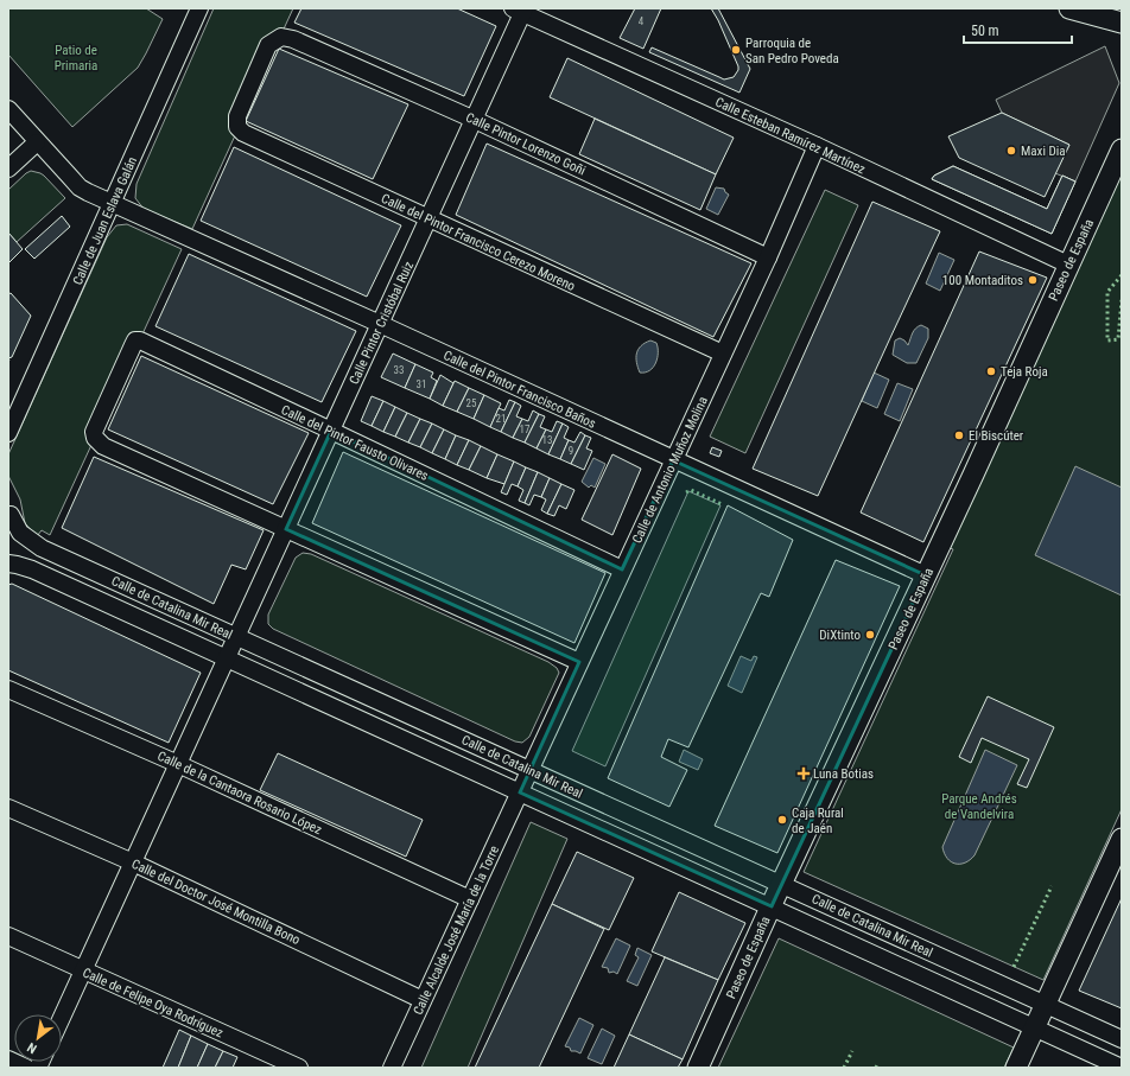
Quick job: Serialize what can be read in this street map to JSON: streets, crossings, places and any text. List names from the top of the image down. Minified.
{"streets":{"main road":["Paseo de España"],"street":["Calle Esteban Ramírez Martínez","Calle Pintor Lorenzo Goñi","Calle de Juan Eslava Galán","Calle del Pintor Francisco Cerezo Moreno","Calle Pintor Cristóbal Ruiz","Calle del Pintor Francisco Baños","Calle del Pintor Fausto Olivares","Calle de Antonio Muñoz Molina","Calle de Catalina Mir Real","Calle de la Cantaora Rosario López","Calle del Doctor José Montilla Bono","Calle Alcalde José María de la Torre","Calle de Felipe Oya Rodríguez"]},"crossings":[["Calle Esteban Ramírez Martínez","Paseo de España"],["Calle Esteban Ramírez Martínez","Calle Pintor Cristóbal Ruiz"],["Calle Esteban Ramírez Martínez","Calle de Antonio Muñoz Molina"],["Calle Pintor Lorenzo Goñi","Calle del Pintor Francisco Cerezo Moreno"],["Calle Pintor Lorenzo Goñi","Calle Pintor Cristóbal Ruiz"],["Calle Pintor Lorenzo Goñi","Calle de Antonio Muñoz Molina"],["Calle de Juan Eslava Galán","Calle del Pintor Francisco Baños"],["Calle del Pintor Francisco Cerezo Moreno","Calle Pintor Cristóbal Ruiz"],["Calle del Pintor Francisco Cerezo Moreno","Calle de Antonio Muñoz Molina"],["Paseo de España","Calle del Pintor Francisco Baños"],["Paseo de España","Calle de Catalina Mir Real"],["Calle Pintor Cristóbal Ruiz","Calle del Pintor Francisco Baños"],["Calle Pintor Cristóbal Ruiz","Calle del Pintor Fausto Olivares"],["Calle Pintor Cristóbal Ruiz","Calle de Catalina Mir Real"],["Calle Pintor Cristóbal Ruiz","Calle de la Cantaora Rosario López"],["Calle Pintor Cristóbal Ruiz","Calle del Doctor José Montilla Bono"],["Calle Pintor Cristóbal Ruiz","Calle de Felipe Oya Rodríguez"],["Calle del Pintor Francisco Baños","Calle de Antonio Muñoz Molina"],["Calle del Pintor Fausto Olivares","Calle de Antonio Muñoz Molina"],["Calle de Antonio Muñoz Molina","Calle de Catalina Mir Real"],["Calle de Antonio Muñoz Molina","Calle Alcalde José María de la Torre"],["Calle de Catalina Mir Real","Calle Alcalde José María de la Torre"],["Calle de la Cantaora Rosario López","Calle Alcalde José María de la Torre"],["Calle del Doctor José Montilla Bono","Calle Alcalde José María de la Torre"]],"parks":["Patio de Primaria","Parque Andrés de Vandelvira"],"places":{"other":["Parroquia de San Pedro Poveda","Maxi Dia","100 Montaditos","Teja Roja","El Biscúter","DiXtinto","Caja Rural de Jaén"],"health":["Luna Botias"]},"house_numbers":["4","33","31","25","21","17","13","9"],"scale_bar":"50 m","north":"bottom left"}
